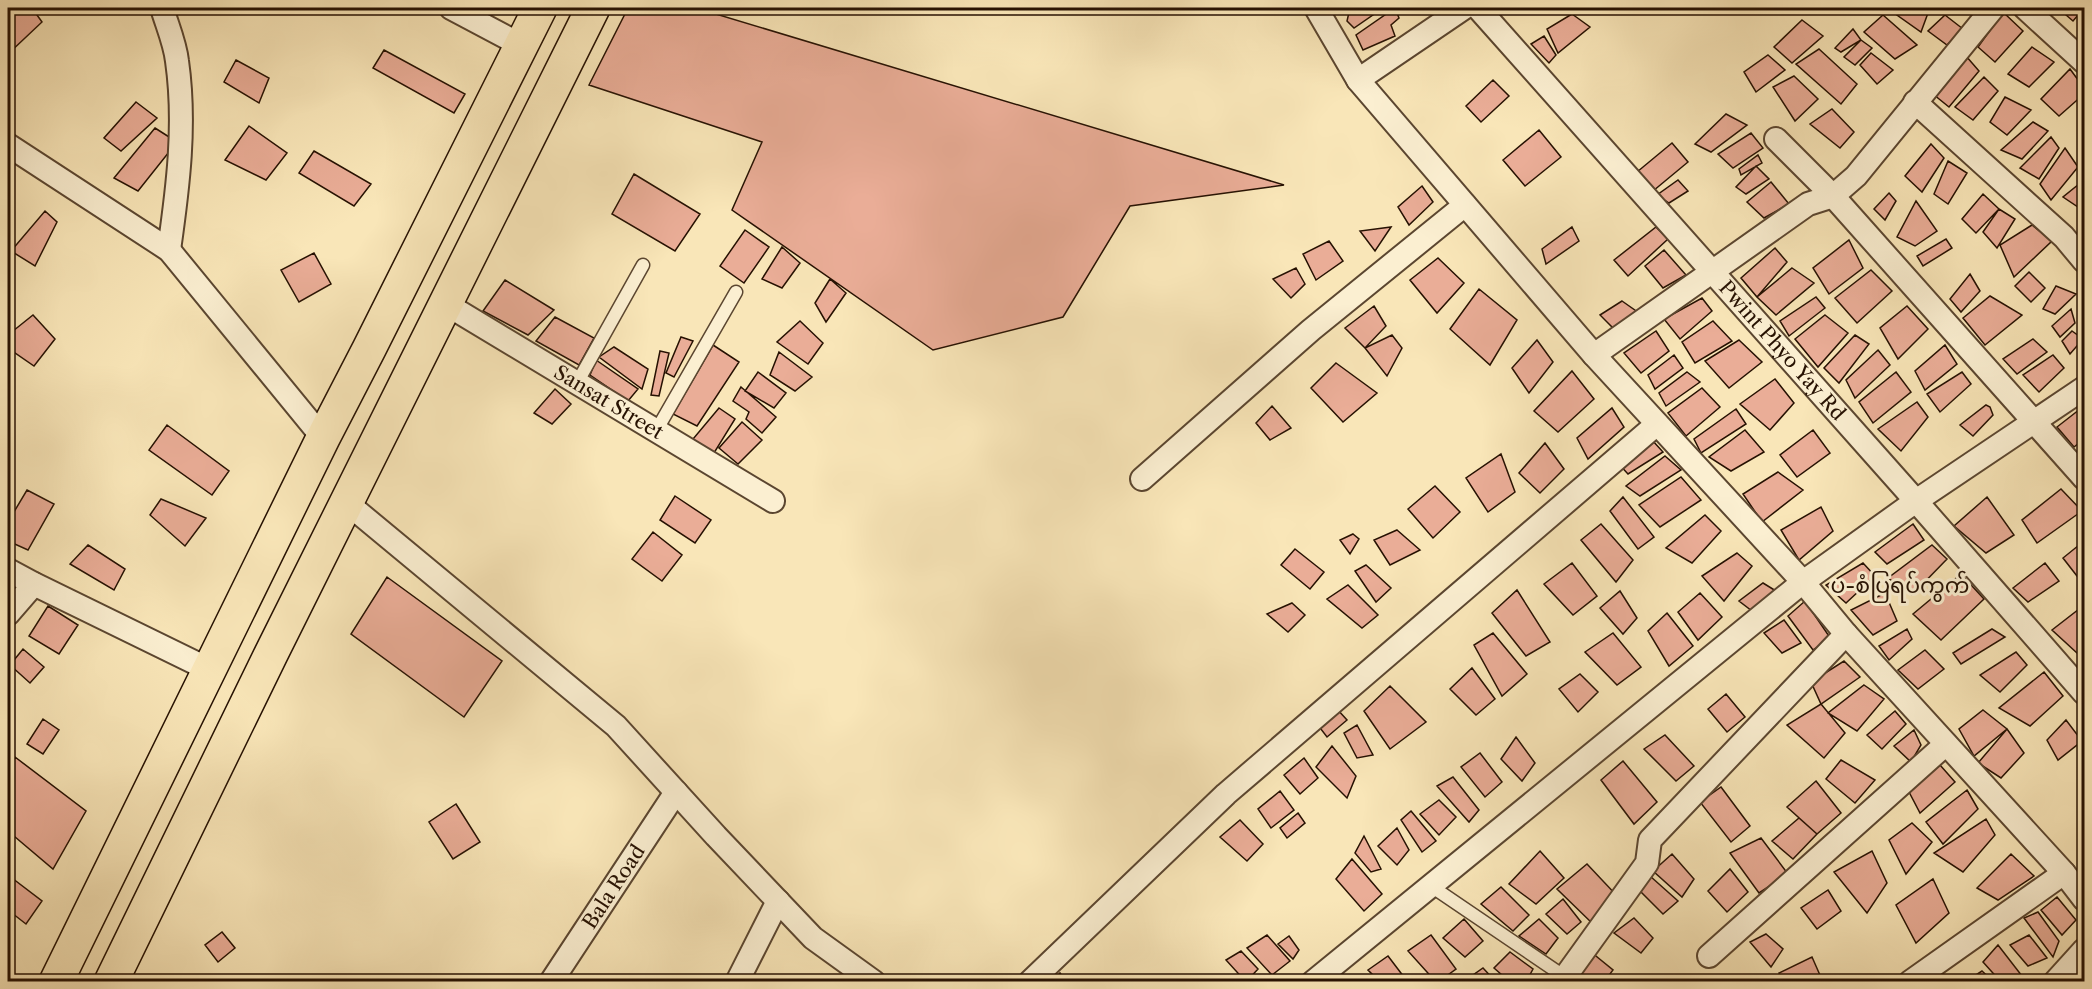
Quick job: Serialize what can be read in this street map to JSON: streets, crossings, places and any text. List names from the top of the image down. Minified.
{"streets":{"street":["Pwint Phyo Yay Rd","Sansat Street","Bala Road"]},"districts":["ပ-စံပြရပ်ကွက်"]}
